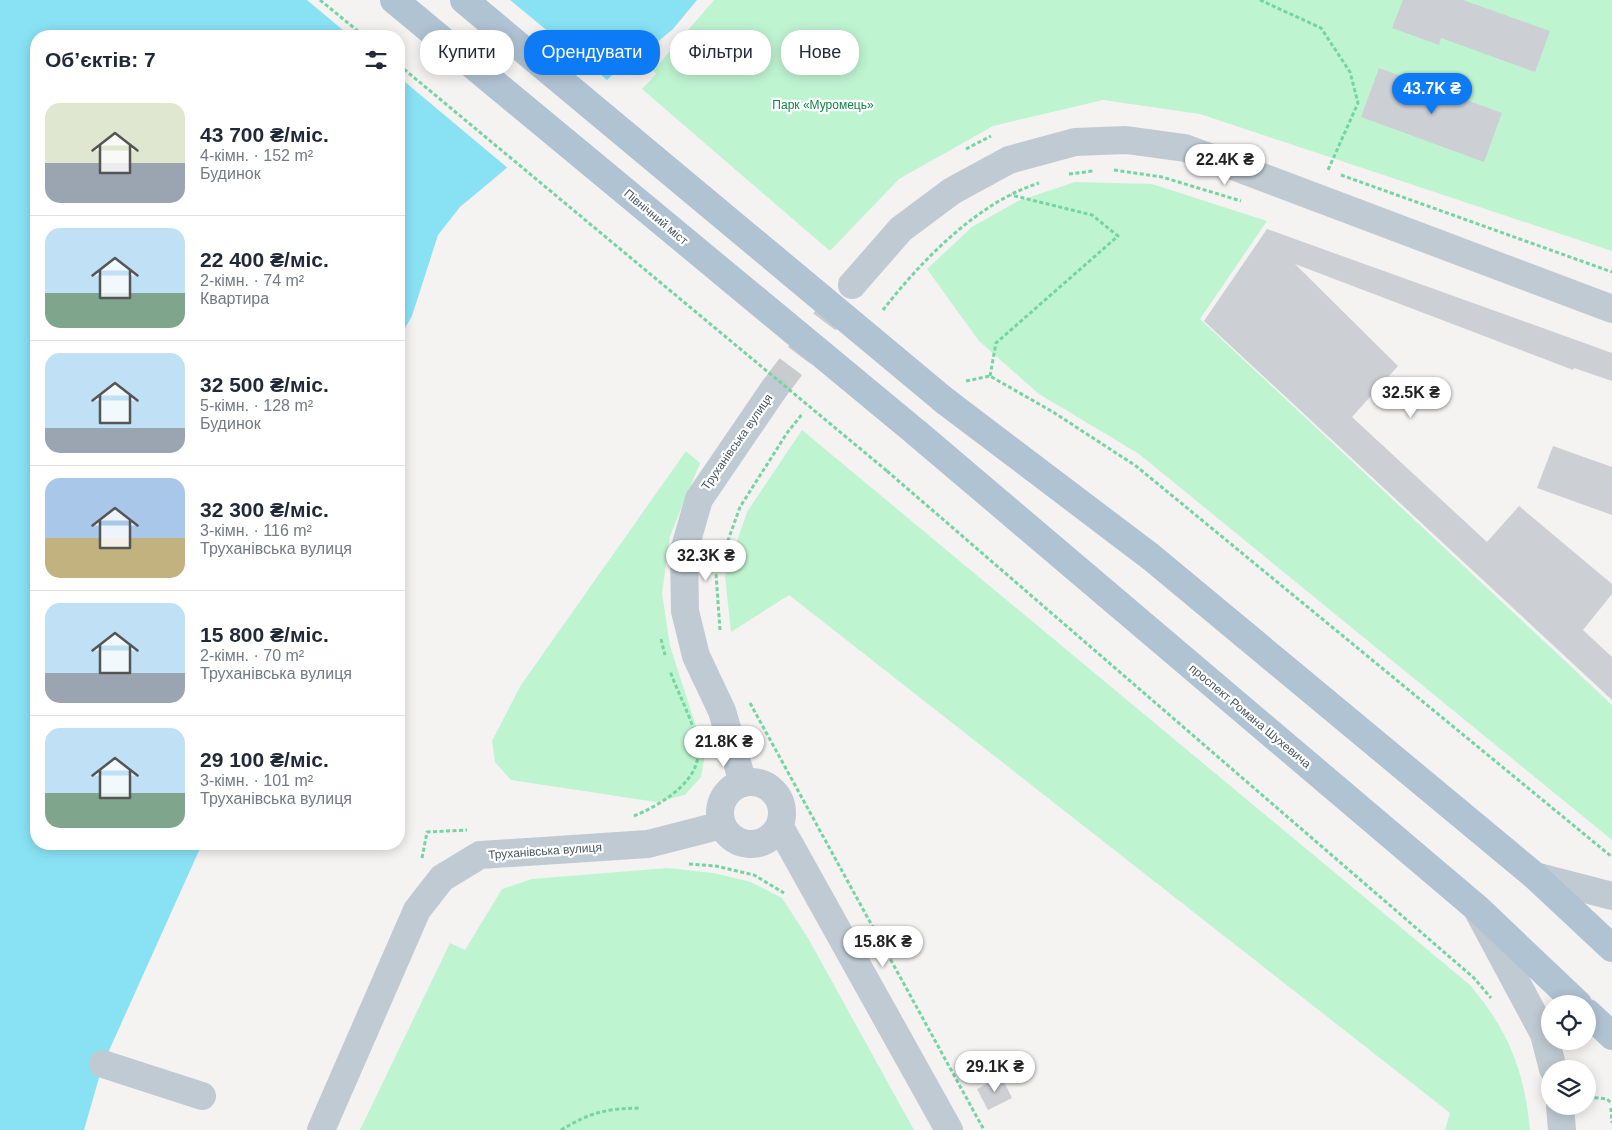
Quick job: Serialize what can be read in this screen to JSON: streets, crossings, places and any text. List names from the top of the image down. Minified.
{"streets":{"main road":["Північний міст","проспект Романа Шухевича"],"street":["Труханівська вулиця"]},"crossings":[["Північний міст","проспект Романа Шухевича"]],"parks":["Парк «Муромець»"],"page":{"chip":["Купити","Орендувати","Фільтри","Нове"],"heading":"Об’єктів: 7","price":["43.7K ₴","22.4K ₴","32.5K ₴","32.3K ₴","21.8K ₴","15.8K ₴","29.1K ₴"],"list":[{"name":"43 700 ₴/міс.","note":"4-кімн. · 152 m² · Будинок"},{"name":"22 400 ₴/міс.","note":"2-кімн. · 74 m² · Квартира"},{"name":"32 500 ₴/міс.","note":"5-кімн. · 128 m² · Будинок"},{"name":"32 300 ₴/міс.","note":"3-кімн. · 116 m² · Труханівська вулиця"},{"name":"15 800 ₴/міс.","note":"2-кімн. · 70 m² · Труханівська вулиця"},{"name":"29 100 ₴/міс.","note":"3-кімн. · 101 m² · Труханівська вулиця"}]}}
